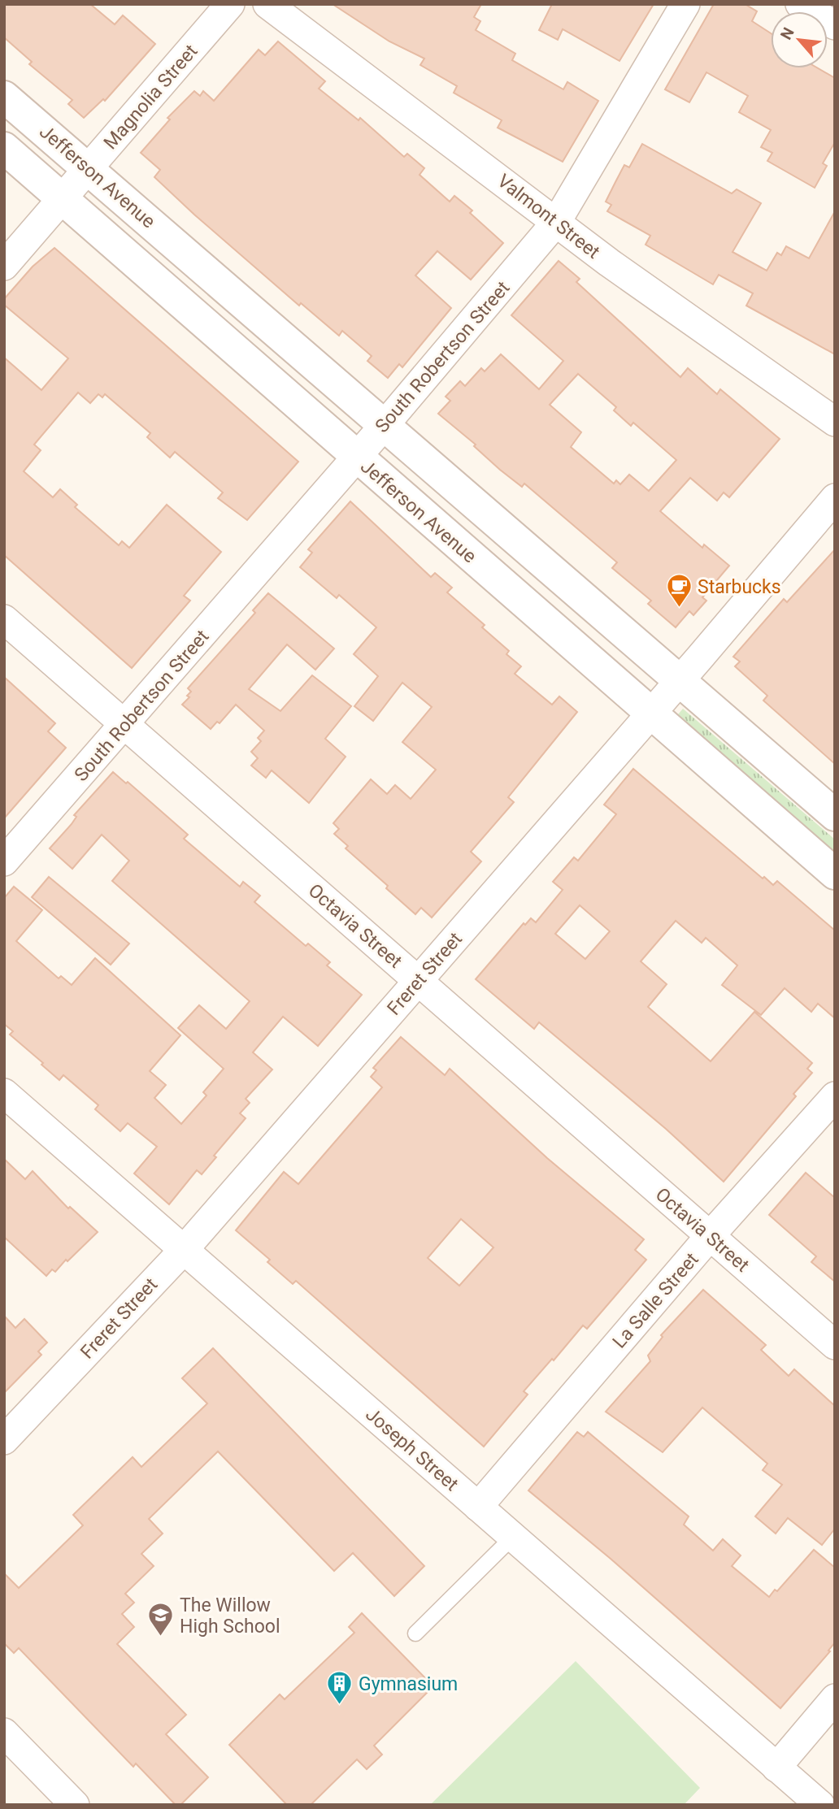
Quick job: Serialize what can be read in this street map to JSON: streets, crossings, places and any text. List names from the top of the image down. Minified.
{"streets":{"street":["Magnolia Street","Jefferson Avenue","Valmont Street","South Robertson Street","Octavia Street","Freret Street","La Salle Street","Joseph Street"]},"crossings":[["Magnolia Street","Jefferson Avenue"],["Jefferson Avenue","South Robertson Street"],["Jefferson Avenue","Freret Street"],["Valmont Street","South Robertson Street"],["South Robertson Street","Octavia Street"],["Octavia Street","Freret Street"],["Octavia Street","La Salle Street"],["Freret Street","Joseph Street"],["La Salle Street","Joseph Street"]],"places":{"cafe":["Starbucks"],"school or university":["The Willow High School"],"building":["Gymnasium"]},"north":"top left"}
